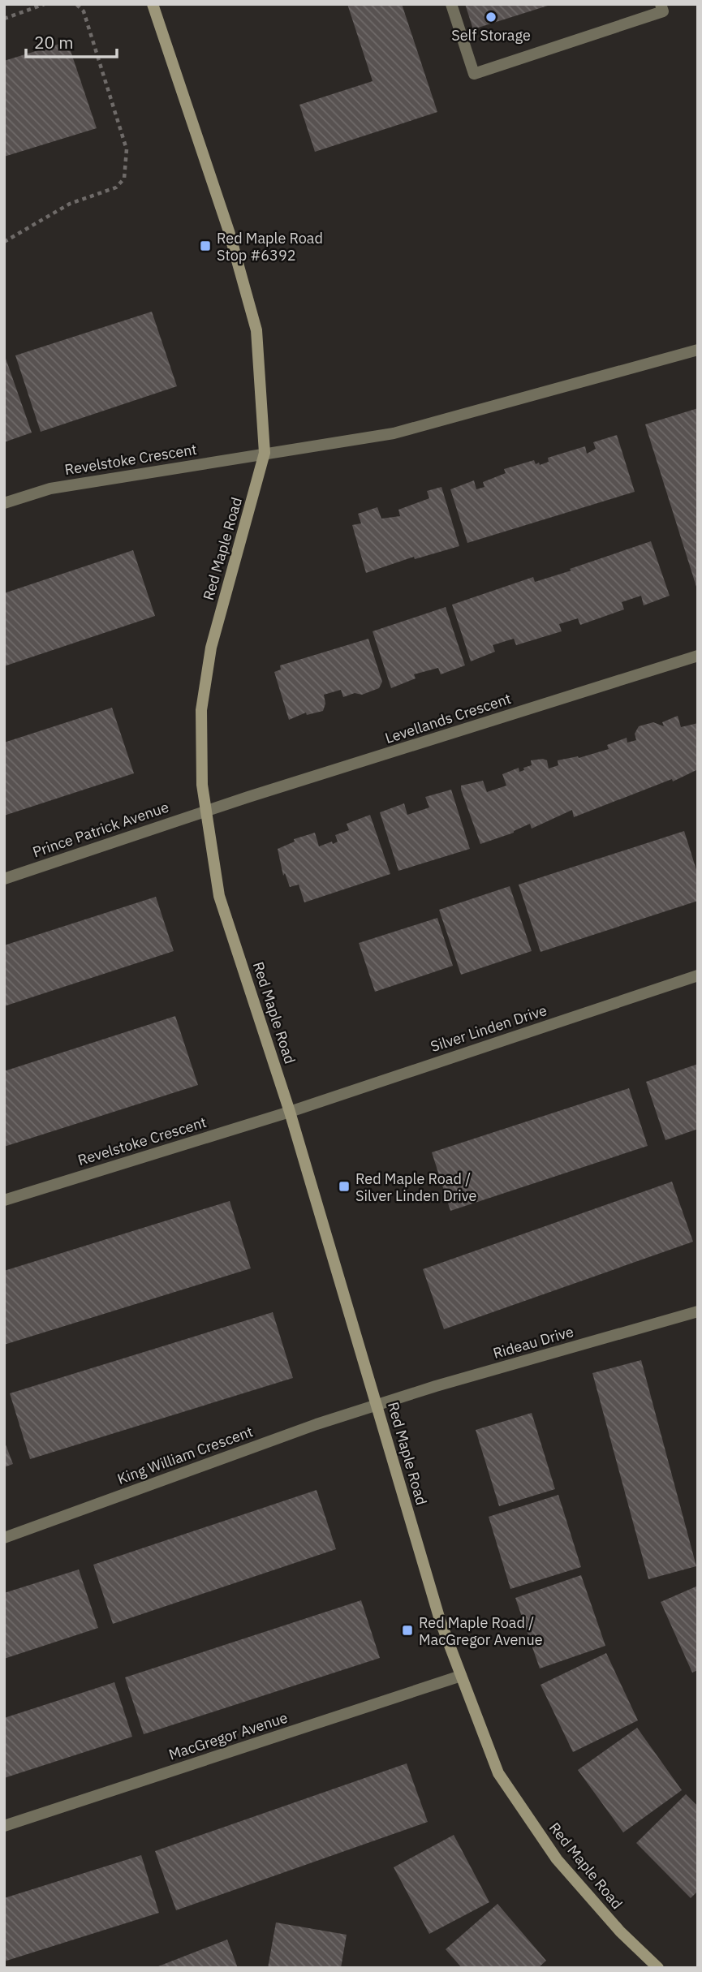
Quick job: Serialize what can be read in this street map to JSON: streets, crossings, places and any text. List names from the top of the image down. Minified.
{"streets":{"street":["Revelstoke Crescent","Red Maple Road","Levellands Crescent","Prince Patrick Avenue","Silver Linden Drive","Rideau Drive","King William Crescent","MacGregor Avenue"]},"crossings":[["Revelstoke Crescent","Red Maple Road"],["Revelstoke Crescent","Silver Linden Drive"],["Red Maple Road","Levellands Crescent"],["Red Maple Road","Prince Patrick Avenue"],["Red Maple Road","Silver Linden Drive"],["Red Maple Road","Rideau Drive"],["Red Maple Road","King William Crescent"],["Red Maple Road","MacGregor Avenue"],["Levellands Crescent","Prince Patrick Avenue"],["Rideau Drive","King William Crescent"]],"places":{"other":["Self Storage"],"transit":["Red Maple Road Stop #6392","Red Maple Road / Silver Linden Drive","Red Maple Road / MacGregor Avenue"]},"scale_bar":"20 m"}
